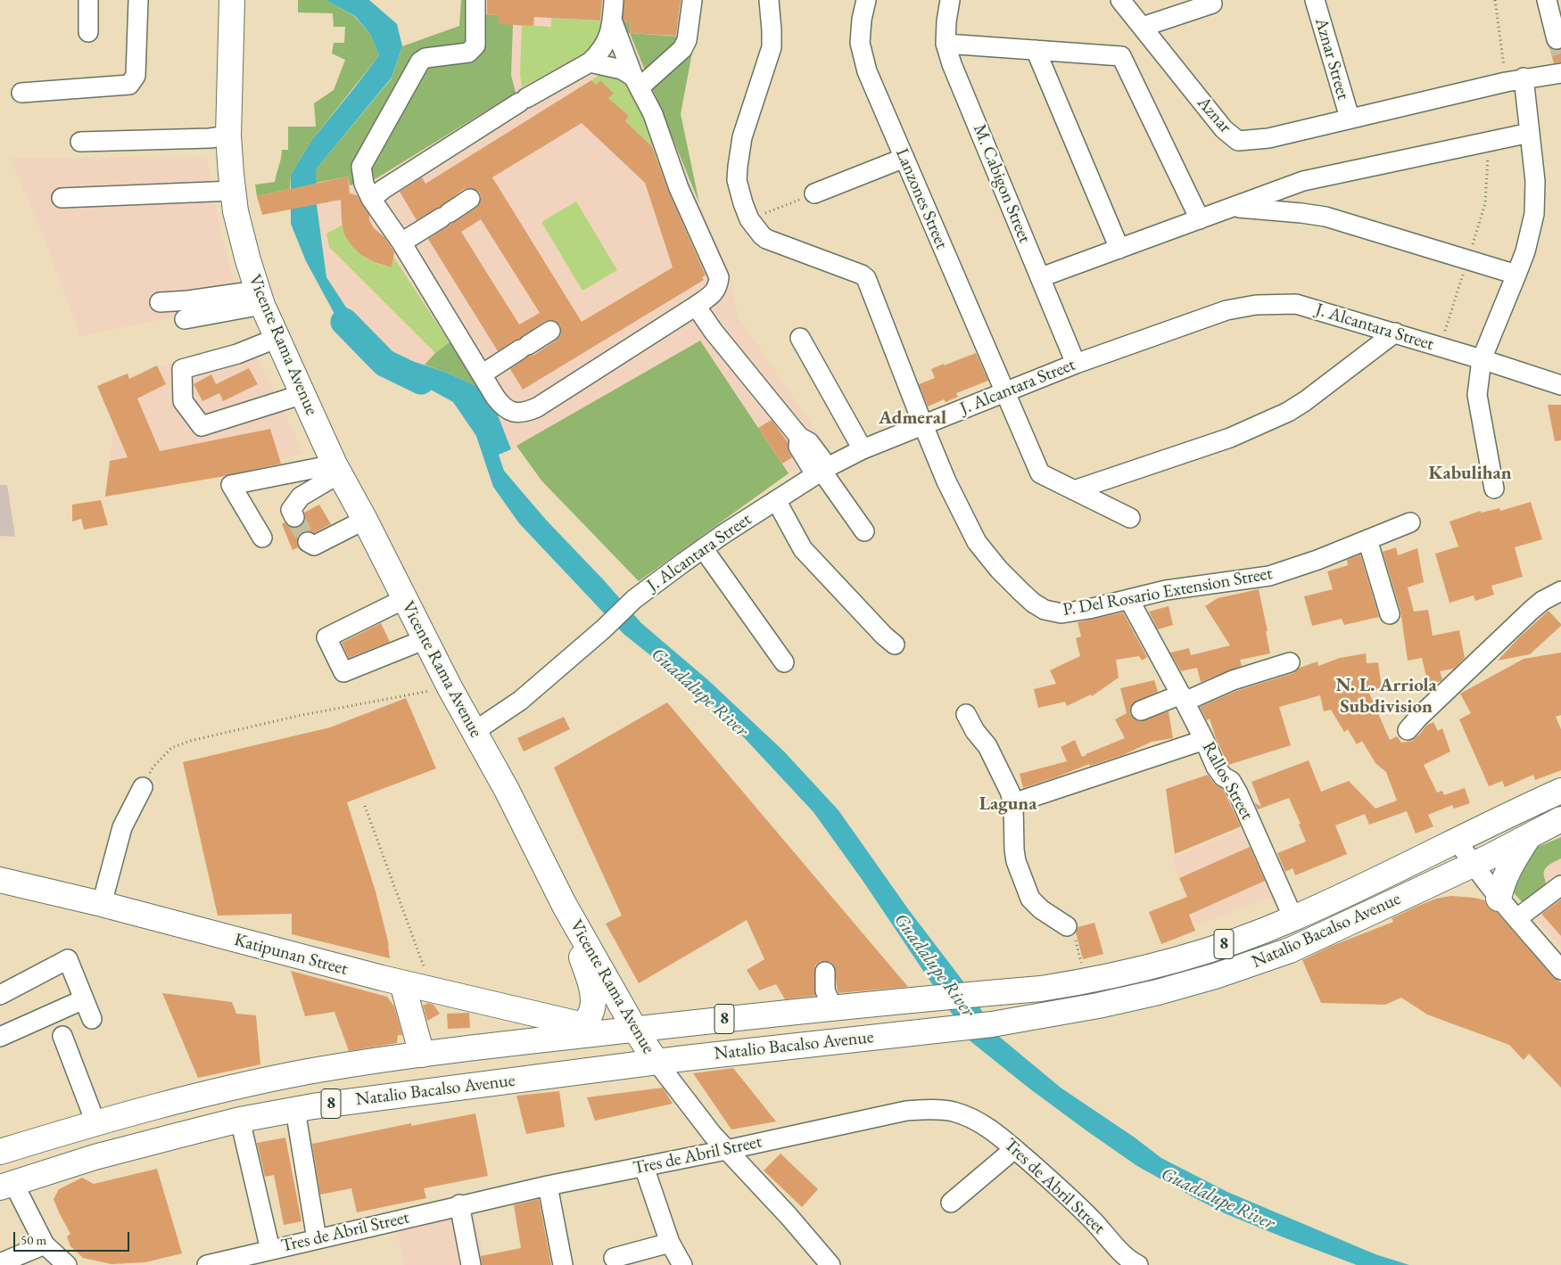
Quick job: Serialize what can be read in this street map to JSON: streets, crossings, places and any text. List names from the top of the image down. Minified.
{"streets":{"main road":["Vicente Rama Avenue","Natalio Bacalso Avenue","8","Katipunan Street"],"street":["Aznar Street","Aznar","M. Cabigon Street","Lanzones Street","J. Alcantara Street","P. Del Rosario Extension Street","Rallos Street","Tres de Abril Street"]},"crossings":[["Aznar Street","Aznar"],["M. Cabigon Street","J. Alcantara Street"],["Lanzones Street","J. Alcantara Street"],["J. Alcantara Street","Vicente Rama Avenue"],["J. Alcantara Street","P. Del Rosario Extension Street"],["Vicente Rama Avenue","Natalio Bacalso Avenue"],["Vicente Rama Avenue","Tres de Abril Street"],["P. Del Rosario Extension Street","Rallos Street"],["Rallos Street","Natalio Bacalso Avenue"],["Natalio Bacalso Avenue","Katipunan Street"]],"districts":["Admeral","Kabulihan","N. L. Arriola Subdivision","Laguna"],"water":["Guadalupe River"],"scale_bar":"50 m"}
